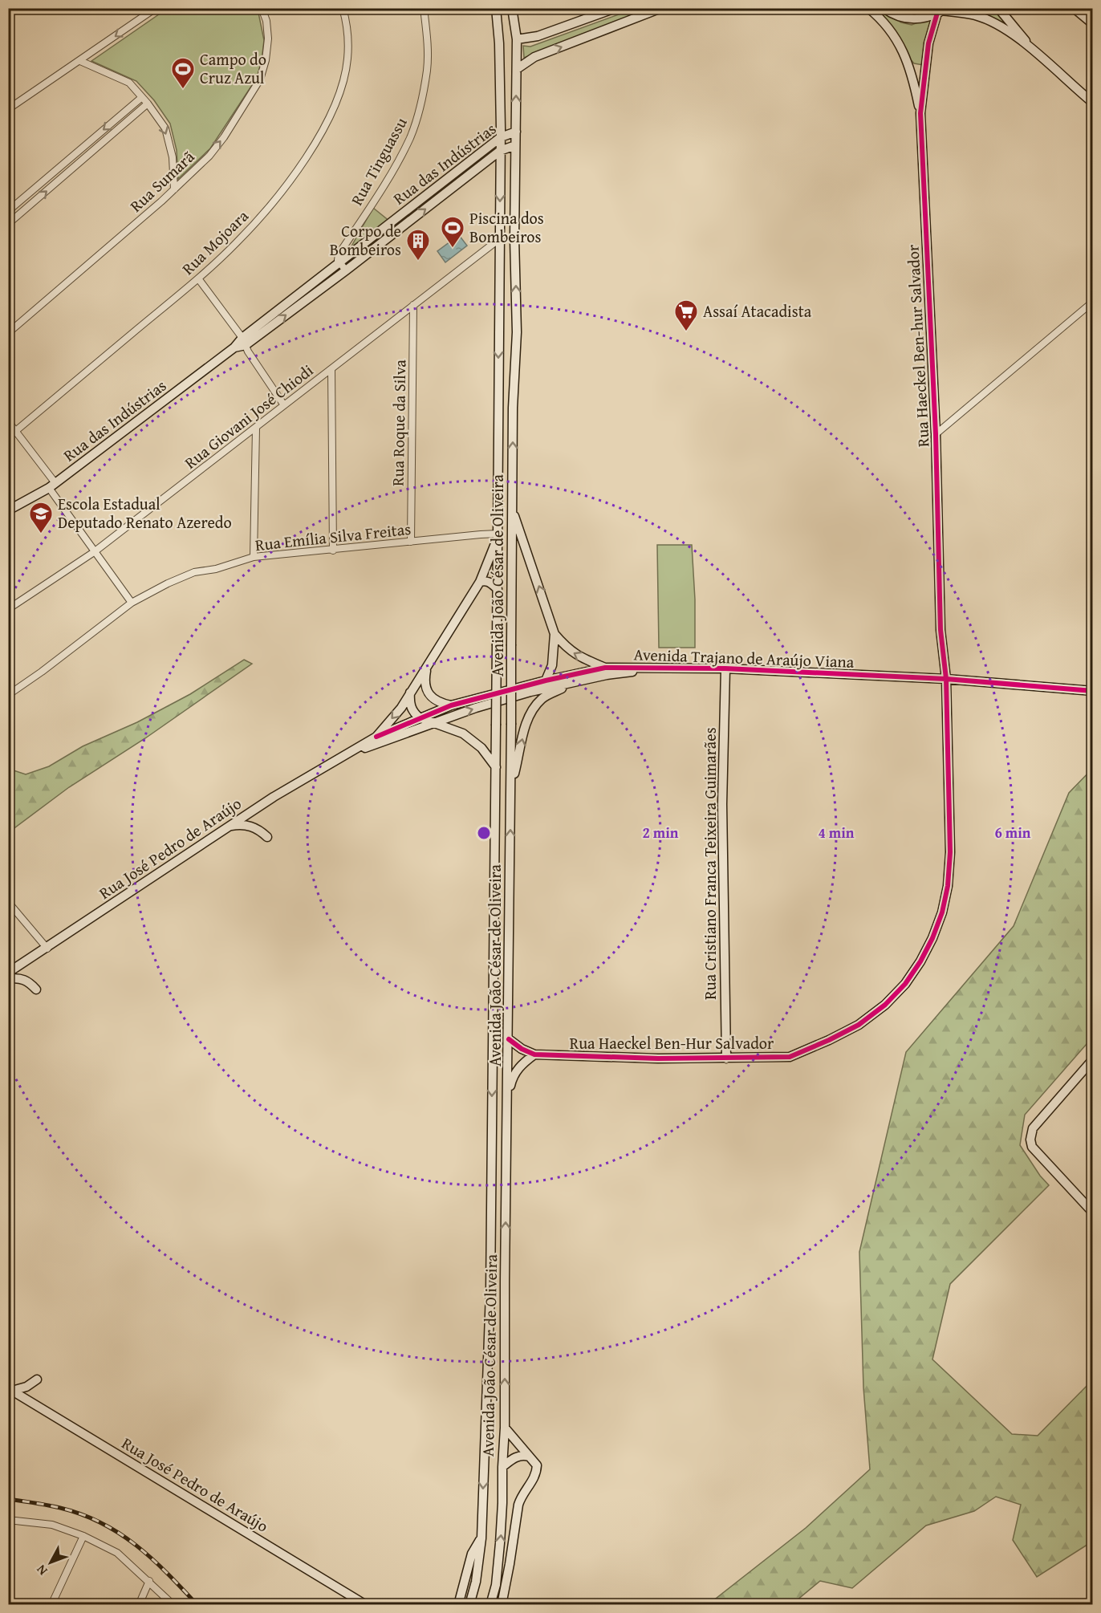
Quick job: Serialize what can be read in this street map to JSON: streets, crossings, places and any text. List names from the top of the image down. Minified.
{"streets":{"street":["Rua Tinguassu","Rua das Indústrias","Rua Sumarã","Rua Mojoara","Rua Haeckel Ben-hur Salvador","Rua Giovani José Chiodi","Rua Roque da Silva","Rua Emília Silva Freitas","Avenida João César de Oliveira","Avenida Trajano de Araújo Viana","Rua José Pedro de Araújo","Rua Cristiano Franca Teixeira Guimarães","Rua Haeckel Ben-Hur Salvador"]},"crossings":[["Rua Tinguassu","Rua das Indústrias"],["Rua das Indústrias","Avenida João César de Oliveira"],["Rua Haeckel Ben-hur Salvador","Avenida Trajano de Araújo Viana"],["Rua Haeckel Ben-hur Salvador","Rua Haeckel Ben-Hur Salvador"],["Rua Giovani José Chiodi","Rua Roque da Silva"],["Rua Giovani José Chiodi","Avenida João César de Oliveira"],["Rua Roque da Silva","Rua Emília Silva Freitas"],["Rua Emília Silva Freitas","Avenida João César de Oliveira"],["Rua Emília Silva Freitas","Rua José Pedro de Araújo"],["Avenida João César de Oliveira","Avenida Trajano de Araújo Viana"],["Avenida João César de Oliveira","Rua José Pedro de Araújo"],["Avenida João César de Oliveira","Rua Haeckel Ben-Hur Salvador"],["Avenida Trajano de Araújo Viana","Rua José Pedro de Araújo"],["Avenida Trajano de Araújo Viana","Rua Cristiano Franca Teixeira Guimarães"],["Avenida Trajano de Araújo Viana","Rua Haeckel Ben-Hur Salvador"],["Rua Cristiano Franca Teixeira Guimarães","Rua Haeckel Ben-Hur Salvador"]],"one_way":["Rua Sumarã"],"places":{"sports":["Campo do Cruz Azul","Piscina dos Bombeiros"],"building":["Corpo de Bombeiros"],"supermarket":["Assaí Atacadista"],"school or university":["Escola Estadual Deputado Renato Azeredo"]},"north":"bottom left","rings":["2 min","4 min","6 min"]}
